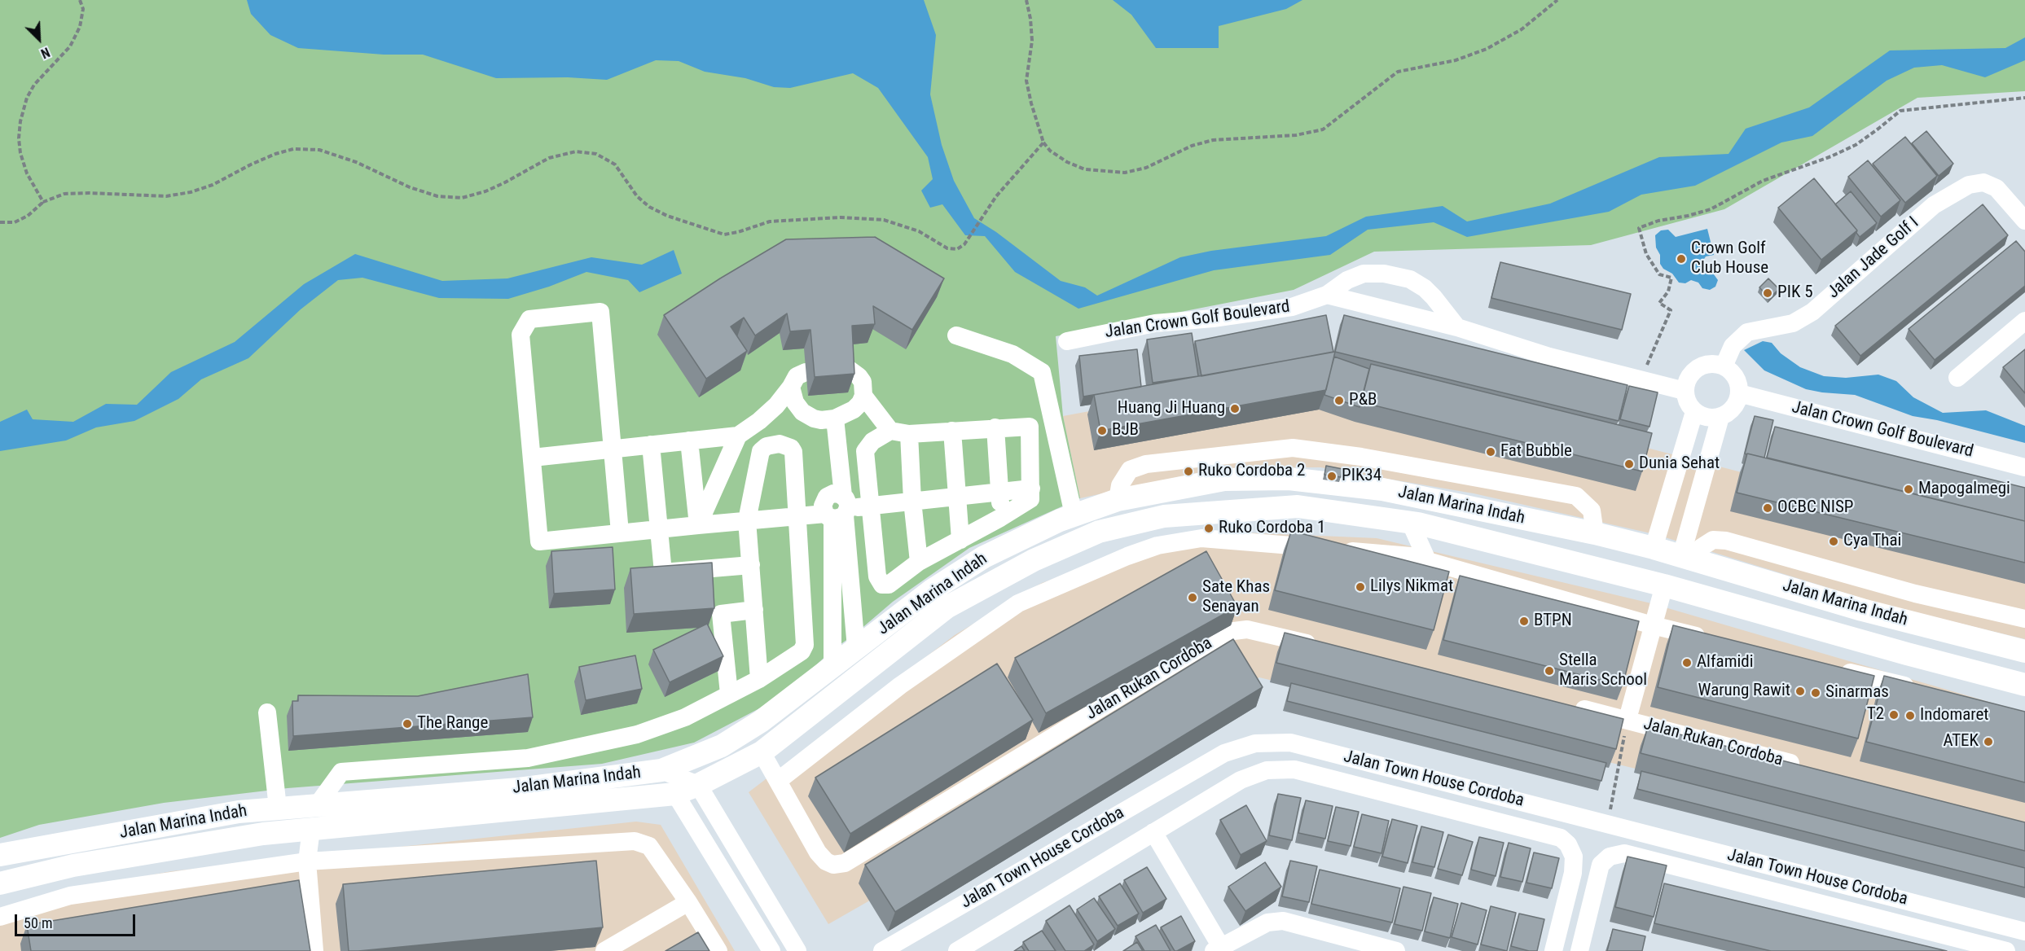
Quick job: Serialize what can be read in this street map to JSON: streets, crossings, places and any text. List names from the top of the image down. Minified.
{"streets":{"main road":["Jalan Marina Indah"],"street":["Jalan Jade Golf I","Jalan Crown Golf Boulevard","Jalan Rukan Cordoba","Jalan Town House Cordoba"]},"crossings":[["Jalan Jade Golf I","Jalan Crown Golf Boulevard"],["Jalan Marina Indah","Jalan Rukan Cordoba"],["Jalan Rukan Cordoba","Jalan Town House Cordoba"]],"places":["Crown Golf Club House","PIK 5","P&B","Huang Ji Huang","BJB","Fat Bubble","Dunia Sehat","Ruko Cordoba 2","PIK34","Mapogalmegi","OCBC NISP","Ruko Cordoba 1","Cya Thai","Lilys Nikmat","Sate Khas Senayan","BTPN","Alfamidi","Stella Maris School","Warung Rawit","Sinarmas","T2","Indomaret","The Range","ATEK"],"scale_bar":"50 m","north":"bottom right"}
